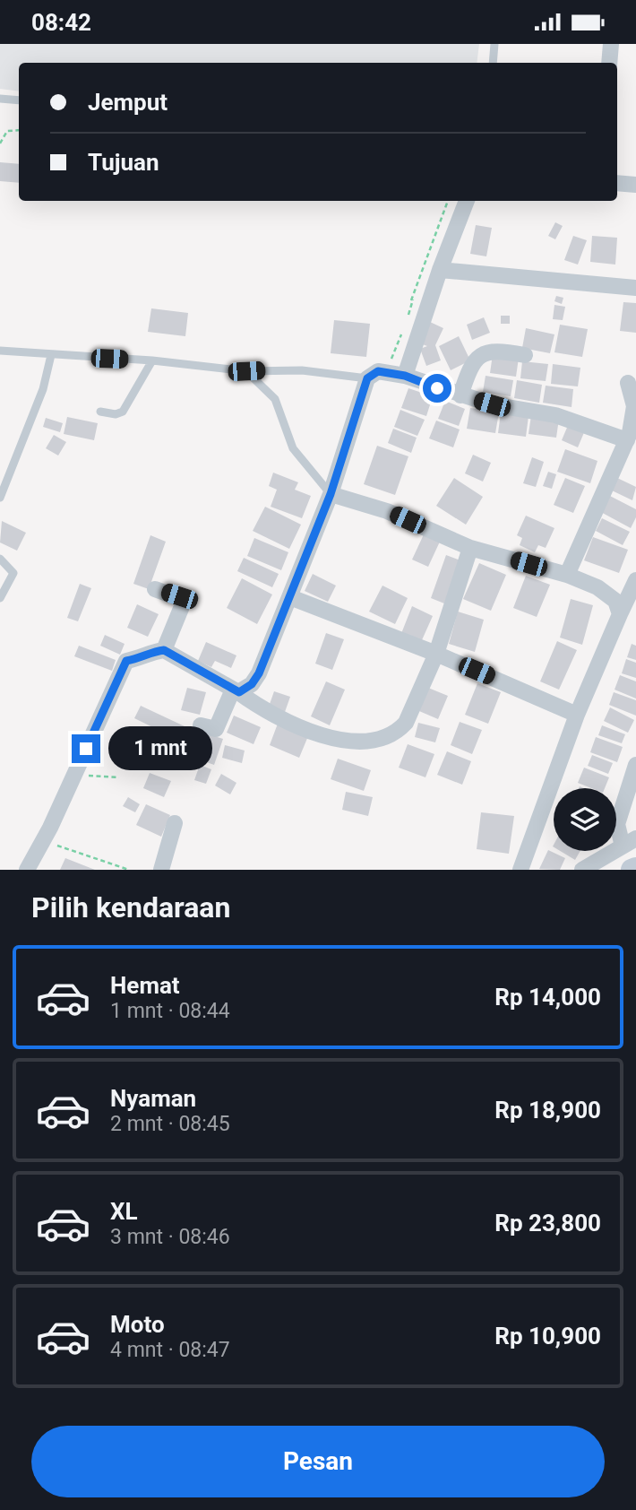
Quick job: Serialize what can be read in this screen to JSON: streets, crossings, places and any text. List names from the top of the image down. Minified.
{"page":{"status":"08:42","banner":["Jemput","Tujuan"],"bubble":"1 mnt","heading":"Pilih kendaraan","list":[{"name":"Hemat","note":"1 mnt · 08:44","value":"Rp 14,000"},{"name":"Nyaman","note":"2 mnt · 08:45","value":"Rp 18,900"},{"name":"XL","note":"3 mnt · 08:46","value":"Rp 23,800"},{"name":"Moto","note":"4 mnt · 08:47","value":"Rp 10,900"}],"buttons":"Pesan"}}
